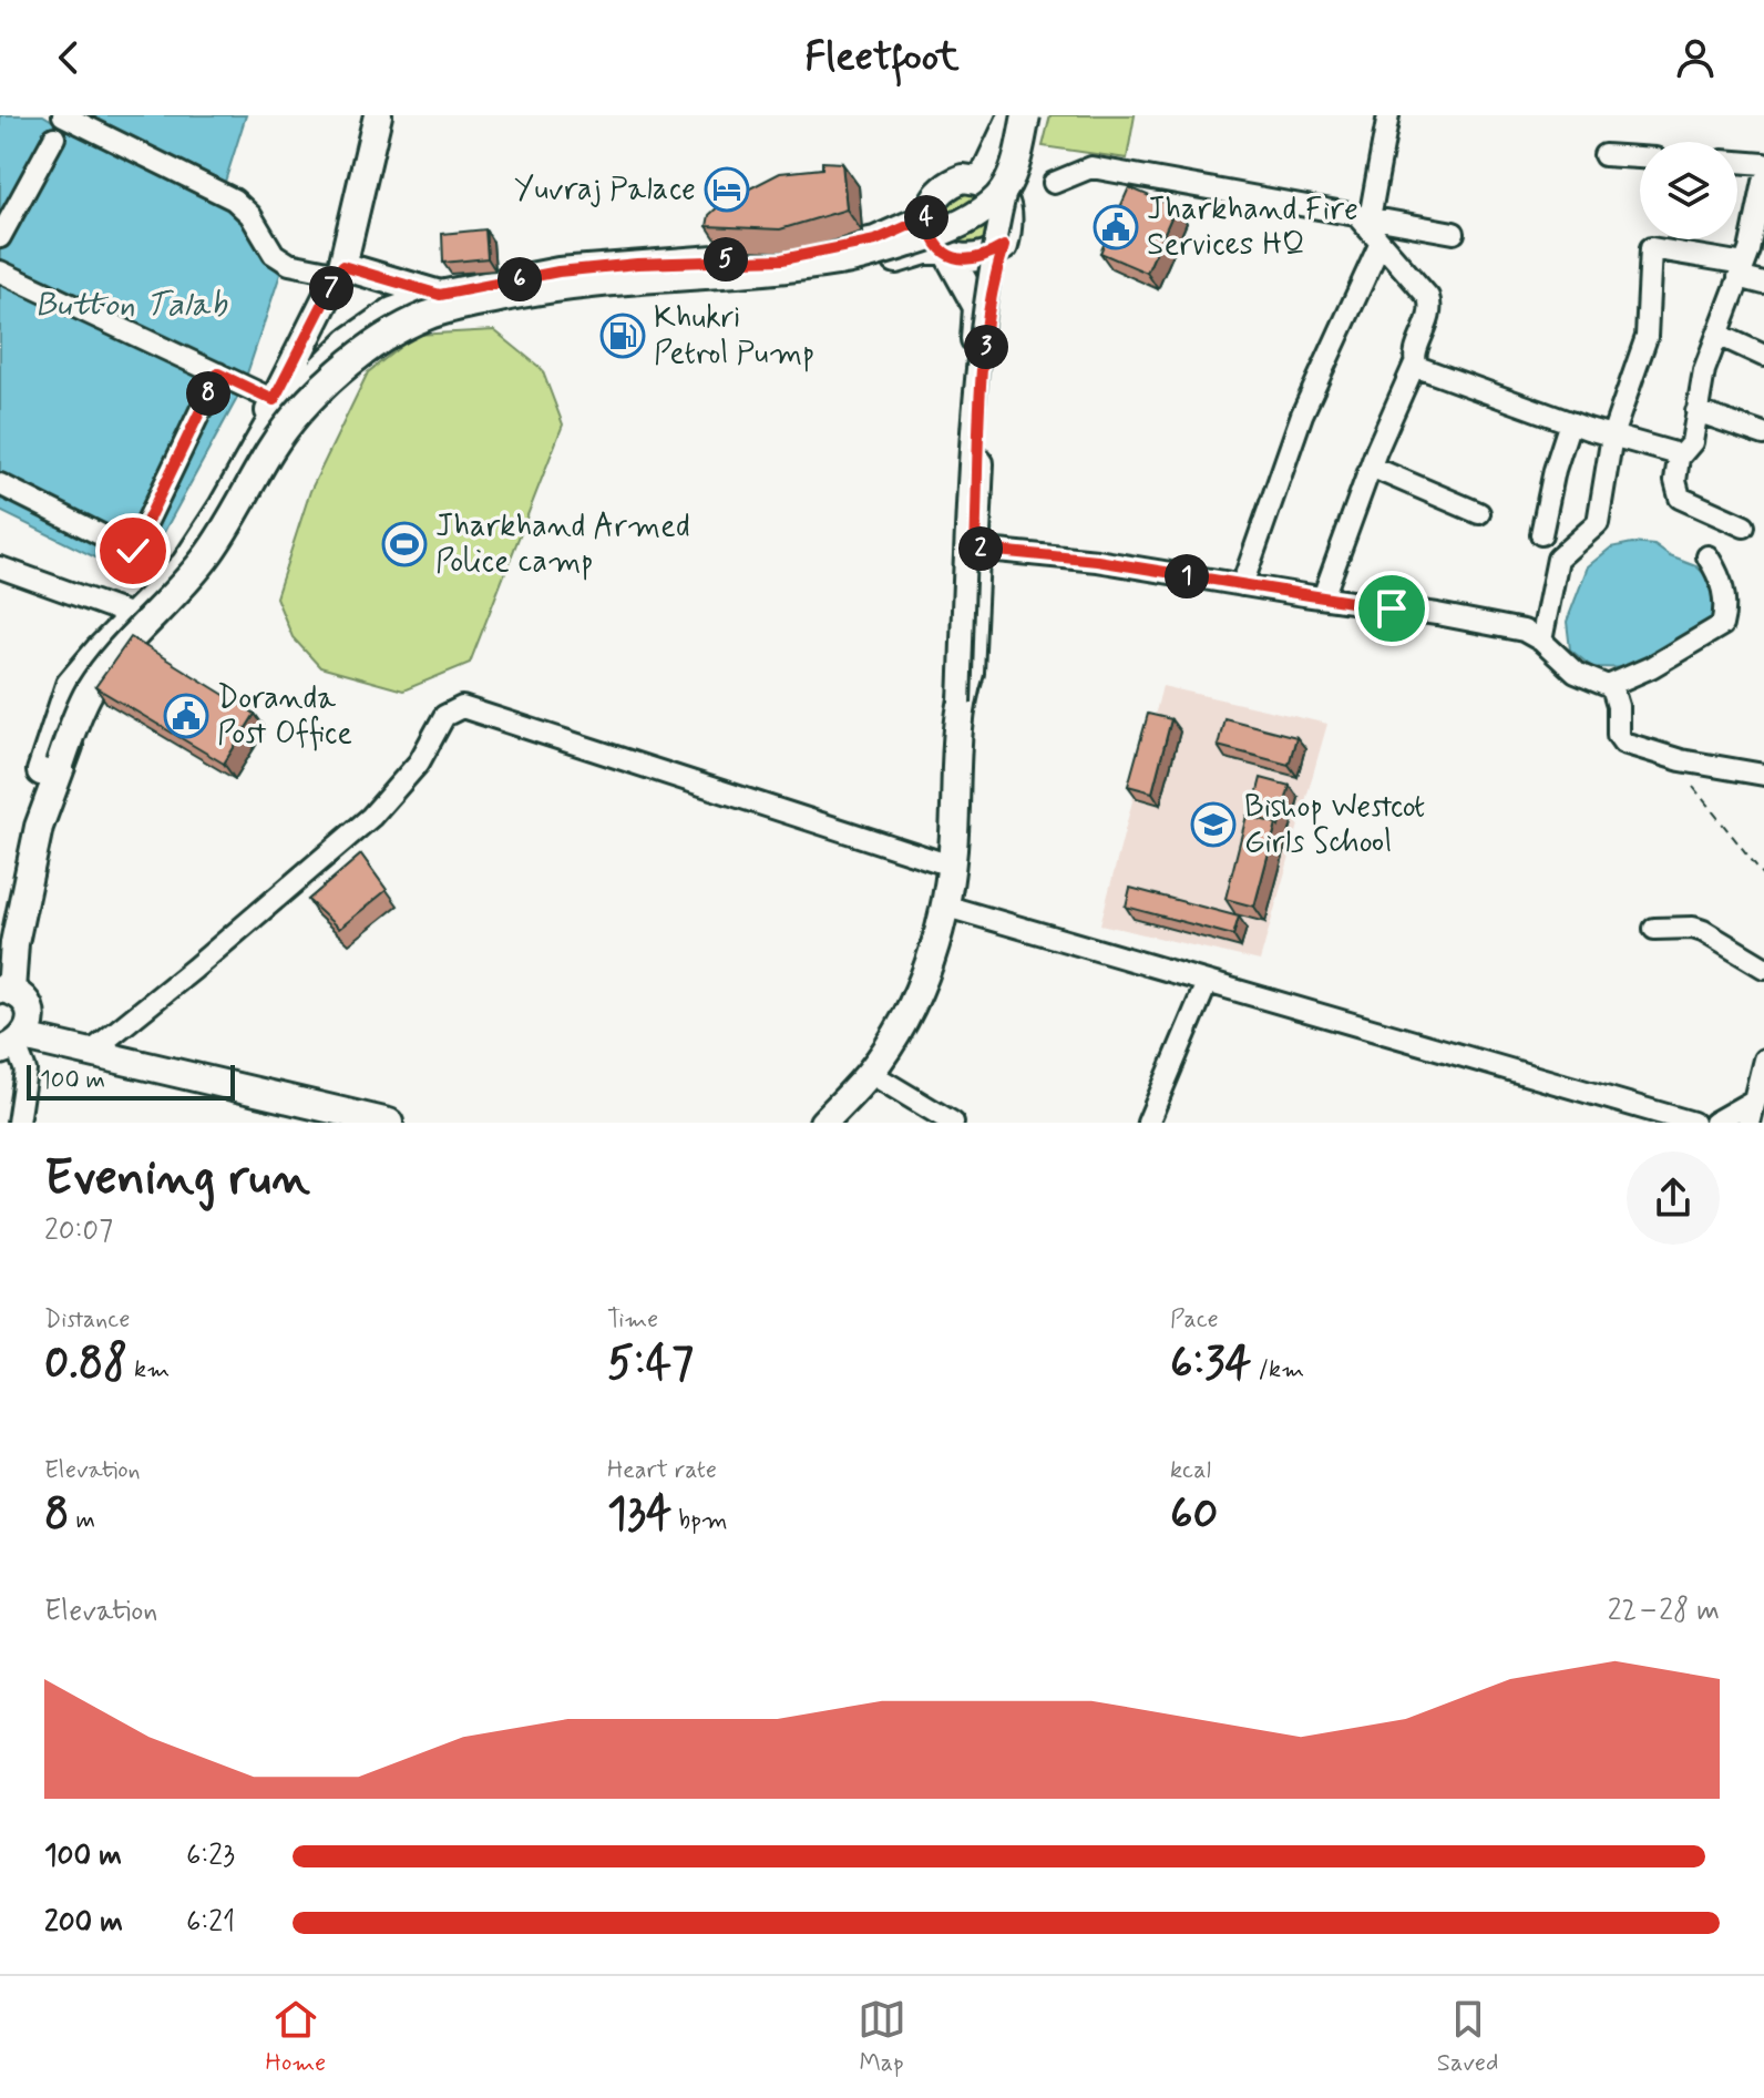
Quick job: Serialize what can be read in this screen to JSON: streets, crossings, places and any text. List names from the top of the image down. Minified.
{"water":["Button Talab"],"places":{"hotel":["Yuvraj Palace"],"public building":["Jharkhand Fire Services HQ","Doranda Post Office"],"fuel station":["Khukri Petrol Pump"],"sports":["Jharkhand Armed Police camp"],"school or university":["Bishop Westcot Girls School"]},"scale_bar":"100 m","page":{"header":"Fleetfoot","pins":["4","5","6","7","3","8","2","1"],"scale":"100 m","heading":["Evening run","20:07"],"stats":[["Distance","0.88 km"],["Time","5:47"],["Pace","6:34 /km"],["Elevation","8 m"],["Heart rate","134 bpm"],["kcal","60"]],"chart":["Elevation","22–28 m"],"list":[{"name":"100 m","note":"6:23"},{"name":"200 m","note":"6:21"}],"tabs":["Home","Map","Saved"]}}
